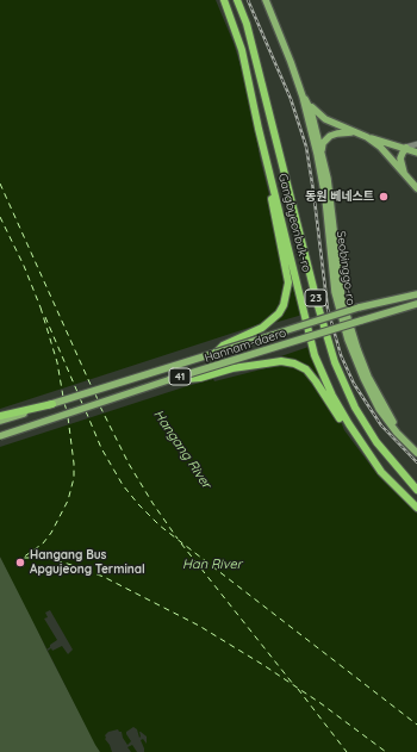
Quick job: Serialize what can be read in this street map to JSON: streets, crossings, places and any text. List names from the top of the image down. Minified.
{"streets":{"highway":["Gangbyeonbuk-ro","23"],"main road":["Seobinggo-ro","Hannam-daero","41"]},"water":["Hangang River","Han River"],"places":["동원 베네스트","Hangang Bus Apgujeong Terminal"]}
